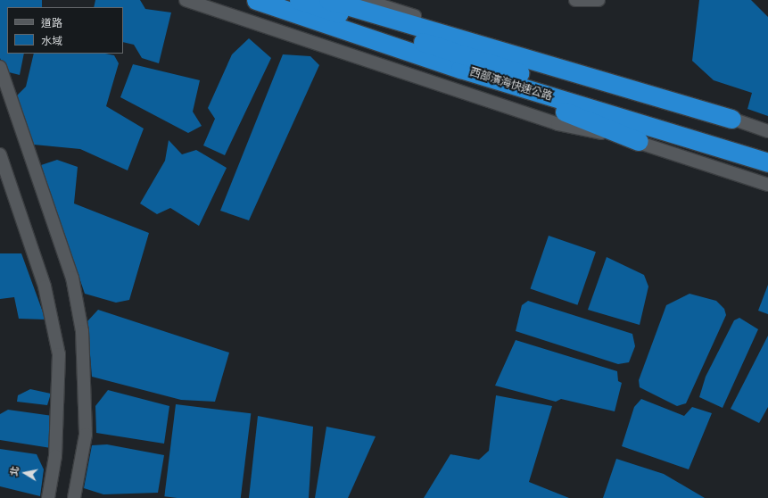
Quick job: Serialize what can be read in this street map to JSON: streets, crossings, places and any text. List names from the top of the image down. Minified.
{"streets":{"highway":["西部濱海快速公路"]},"legend":["道路","水域"],"north":"left"}
